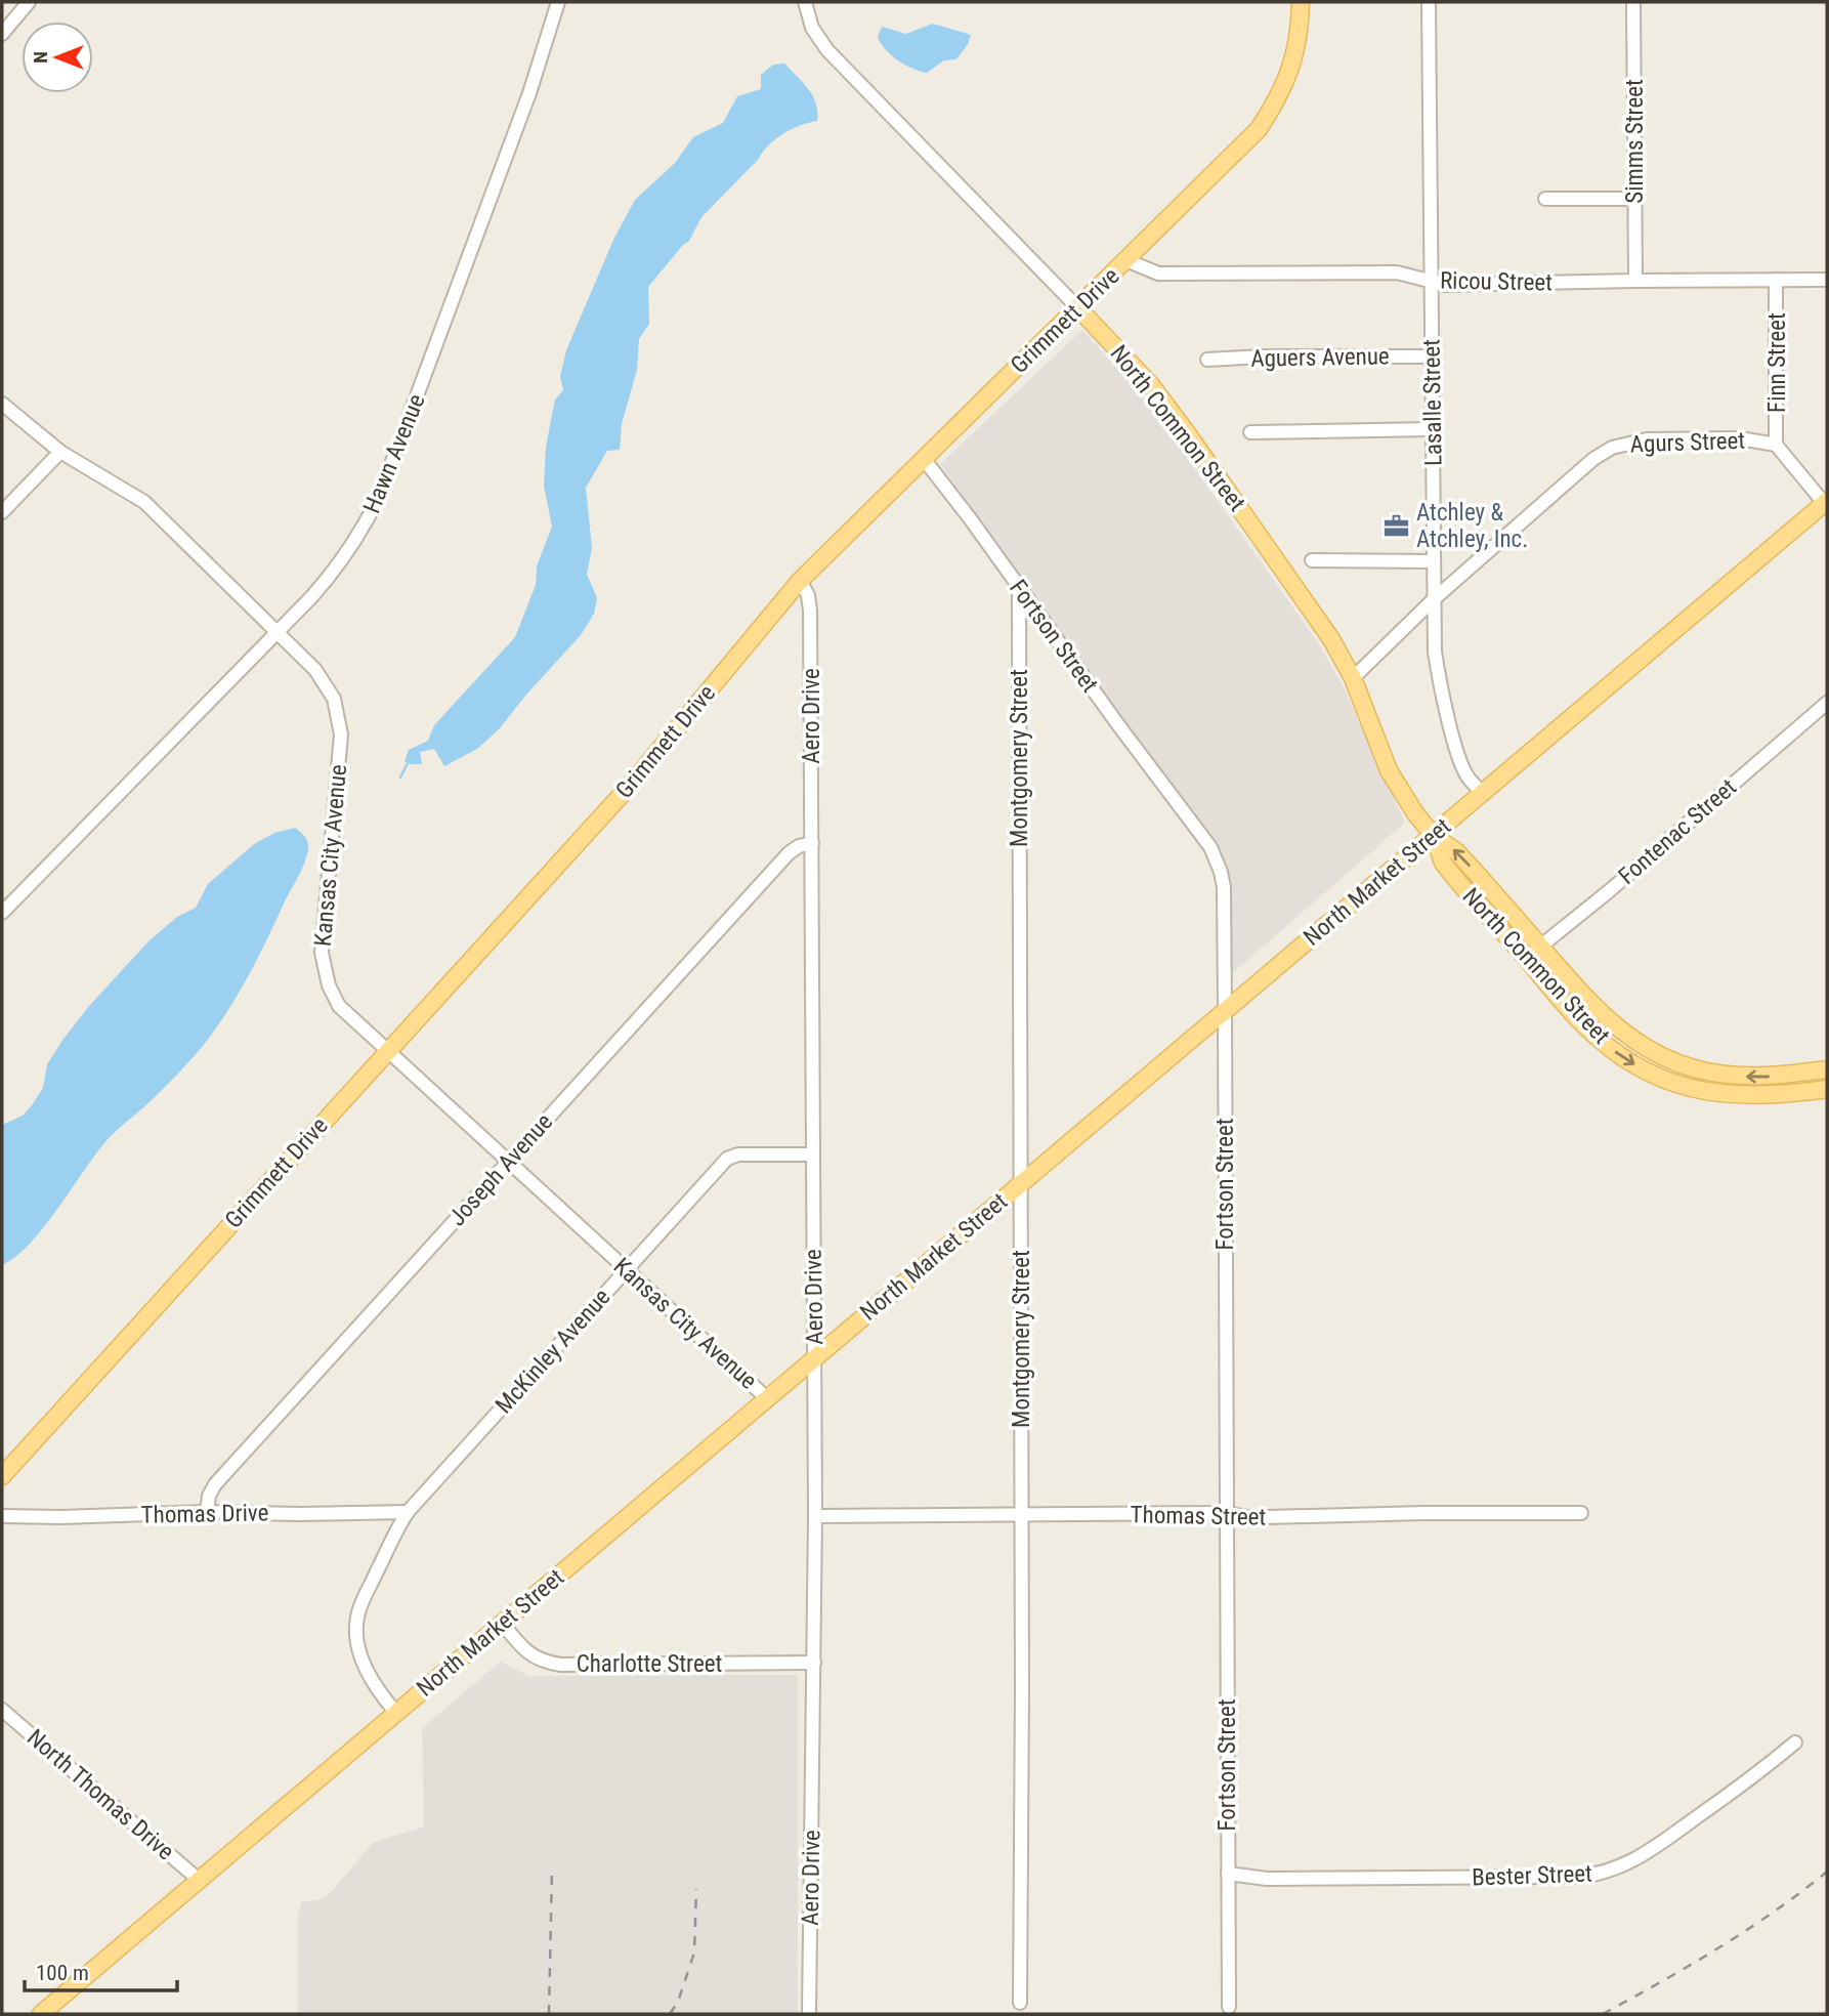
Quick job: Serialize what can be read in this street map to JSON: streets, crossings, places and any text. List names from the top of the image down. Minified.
{"streets":{"main road":["Grimmett Drive","North Common Street","North Market Street"],"street":["Simms Street","Ricou Street","Aguers Avenue","Finn Street","Lasalle Street","Agurs Street","Hawn Avenue","Fortson Street","Aero Drive","Montgomery Street","Fontenac Street","Kansas City Avenue","Joseph Avenue","McKinley Avenue","Thomas Drive","Thomas Street","Charlotte Street","North Thomas Drive","Bester Street"]},"crossings":[["Simms Street","Ricou Street"],["Ricou Street","Grimmett Drive"],["Ricou Street","Finn Street"],["Ricou Street","Lasalle Street"],["Grimmett Drive","North Common Street"],["Grimmett Drive","Fortson Street"],["Grimmett Drive","Aero Drive"],["Grimmett Drive","Kansas City Avenue"],["Aguers Avenue","Lasalle Street"],["Finn Street","Agurs Street"],["Lasalle Street","Agurs Street"],["Lasalle Street","North Market Street"],["North Common Street","Agurs Street"],["North Common Street","Fontenac Street"],["North Common Street","North Market Street"],["Agurs Street","North Market Street"],["Hawn Avenue","Kansas City Avenue"],["Fortson Street","Montgomery Street"],["Fortson Street","North Market Street"],["Fortson Street","Thomas Street"],["Fortson Street","Bester Street"],["Aero Drive","North Market Street"],["Aero Drive","Joseph Avenue"],["Aero Drive","McKinley Avenue"],["Aero Drive","Thomas Street"],["Aero Drive","Charlotte Street"],["Montgomery Street","North Market Street"],["Montgomery Street","Thomas Street"],["Kansas City Avenue","North Market Street"],["Kansas City Avenue","Joseph Avenue"],["Kansas City Avenue","McKinley Avenue"],["North Market Street","McKinley Avenue"],["North Market Street","Charlotte Street"],["North Market Street","North Thomas Drive"],["Joseph Avenue","Thomas Drive"],["McKinley Avenue","Thomas Drive"]],"places":{"office":["Atchley & Atchley, Inc."]},"scale_bar":"100 m","north":"left"}
